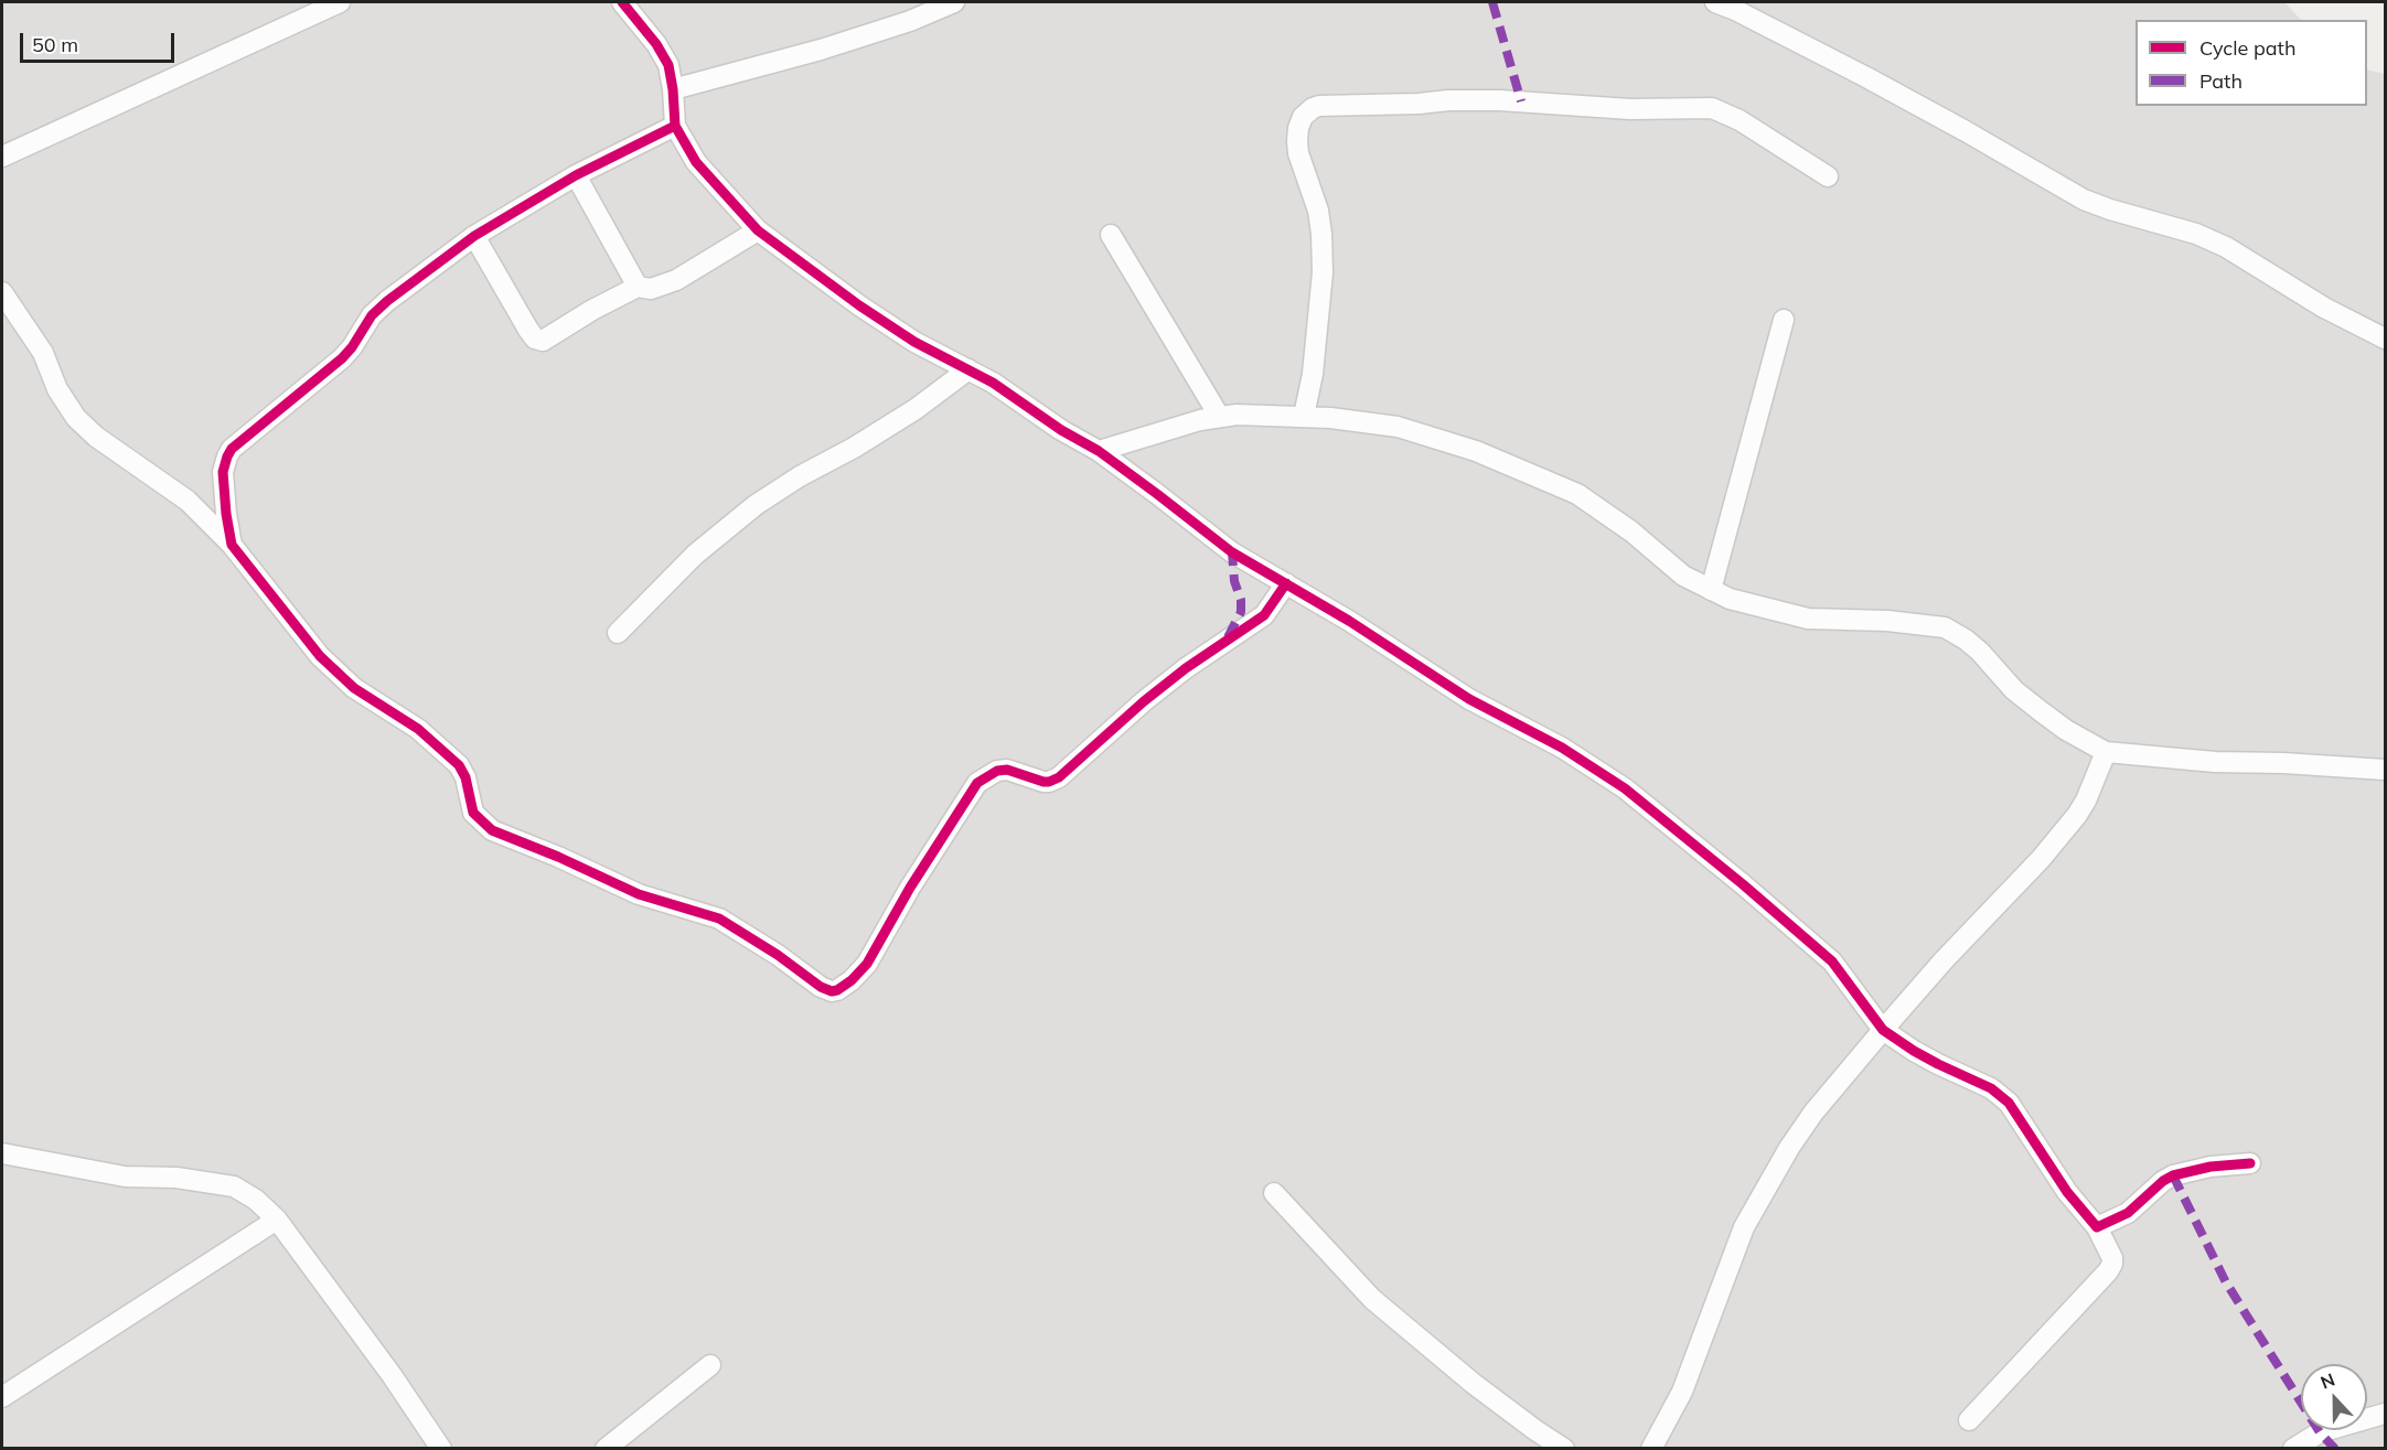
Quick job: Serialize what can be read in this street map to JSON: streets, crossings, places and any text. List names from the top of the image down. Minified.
{"legend":["Cycle path","Path"],"scale_bar":"50 m","north":"top"}
